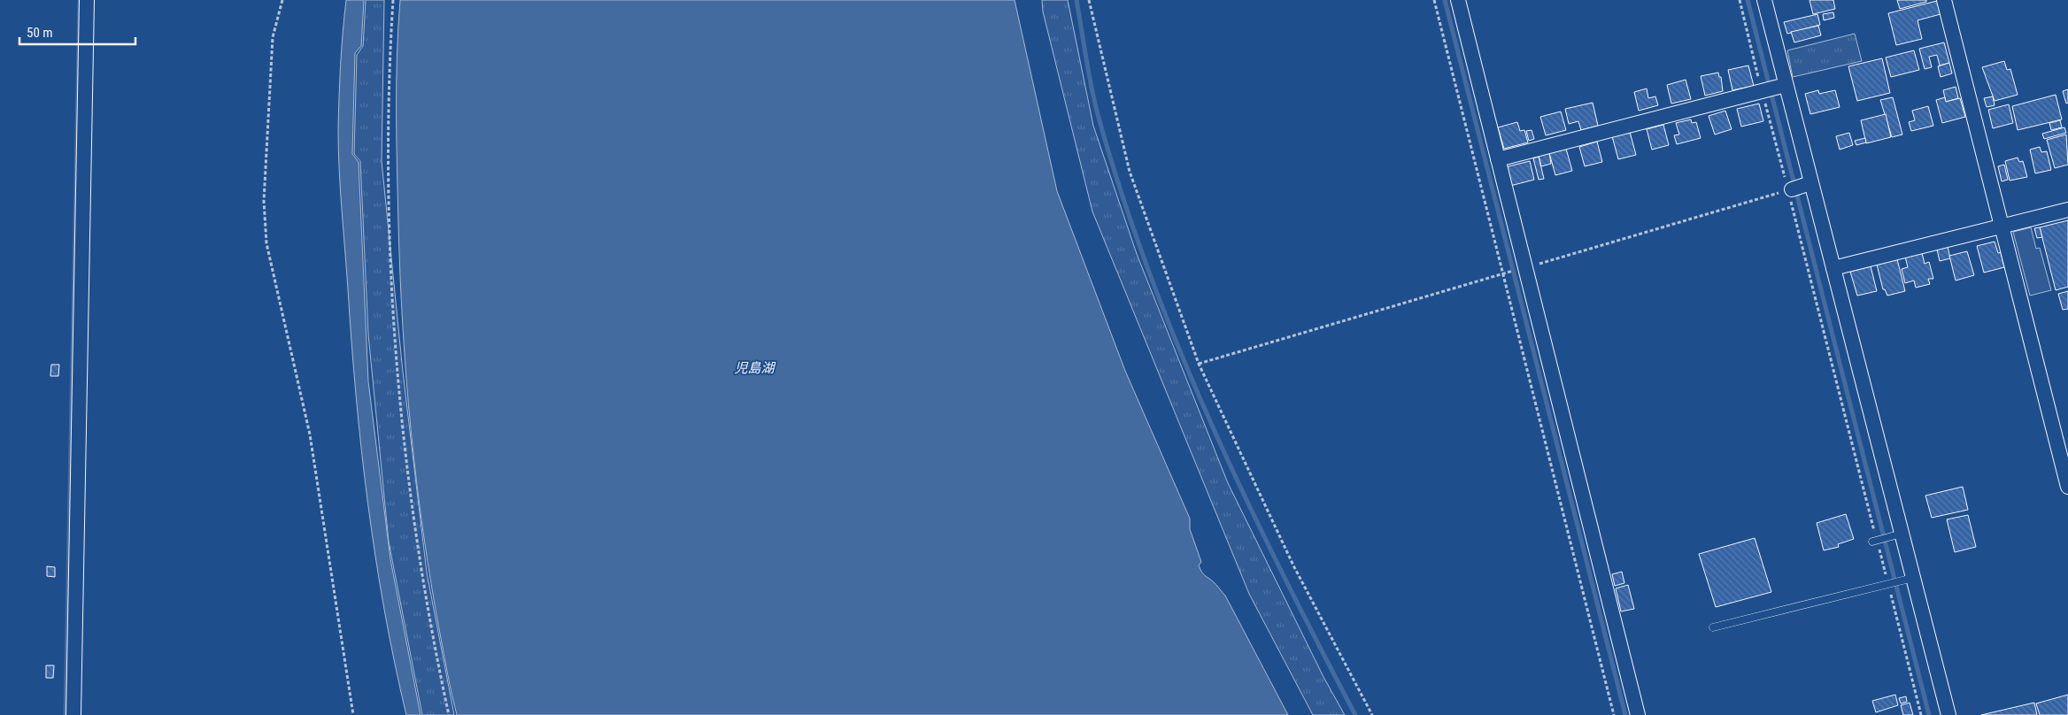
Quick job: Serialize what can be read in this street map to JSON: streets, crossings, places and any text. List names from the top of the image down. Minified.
{"water":["児島湖"],"scale_bar":"50 m"}
